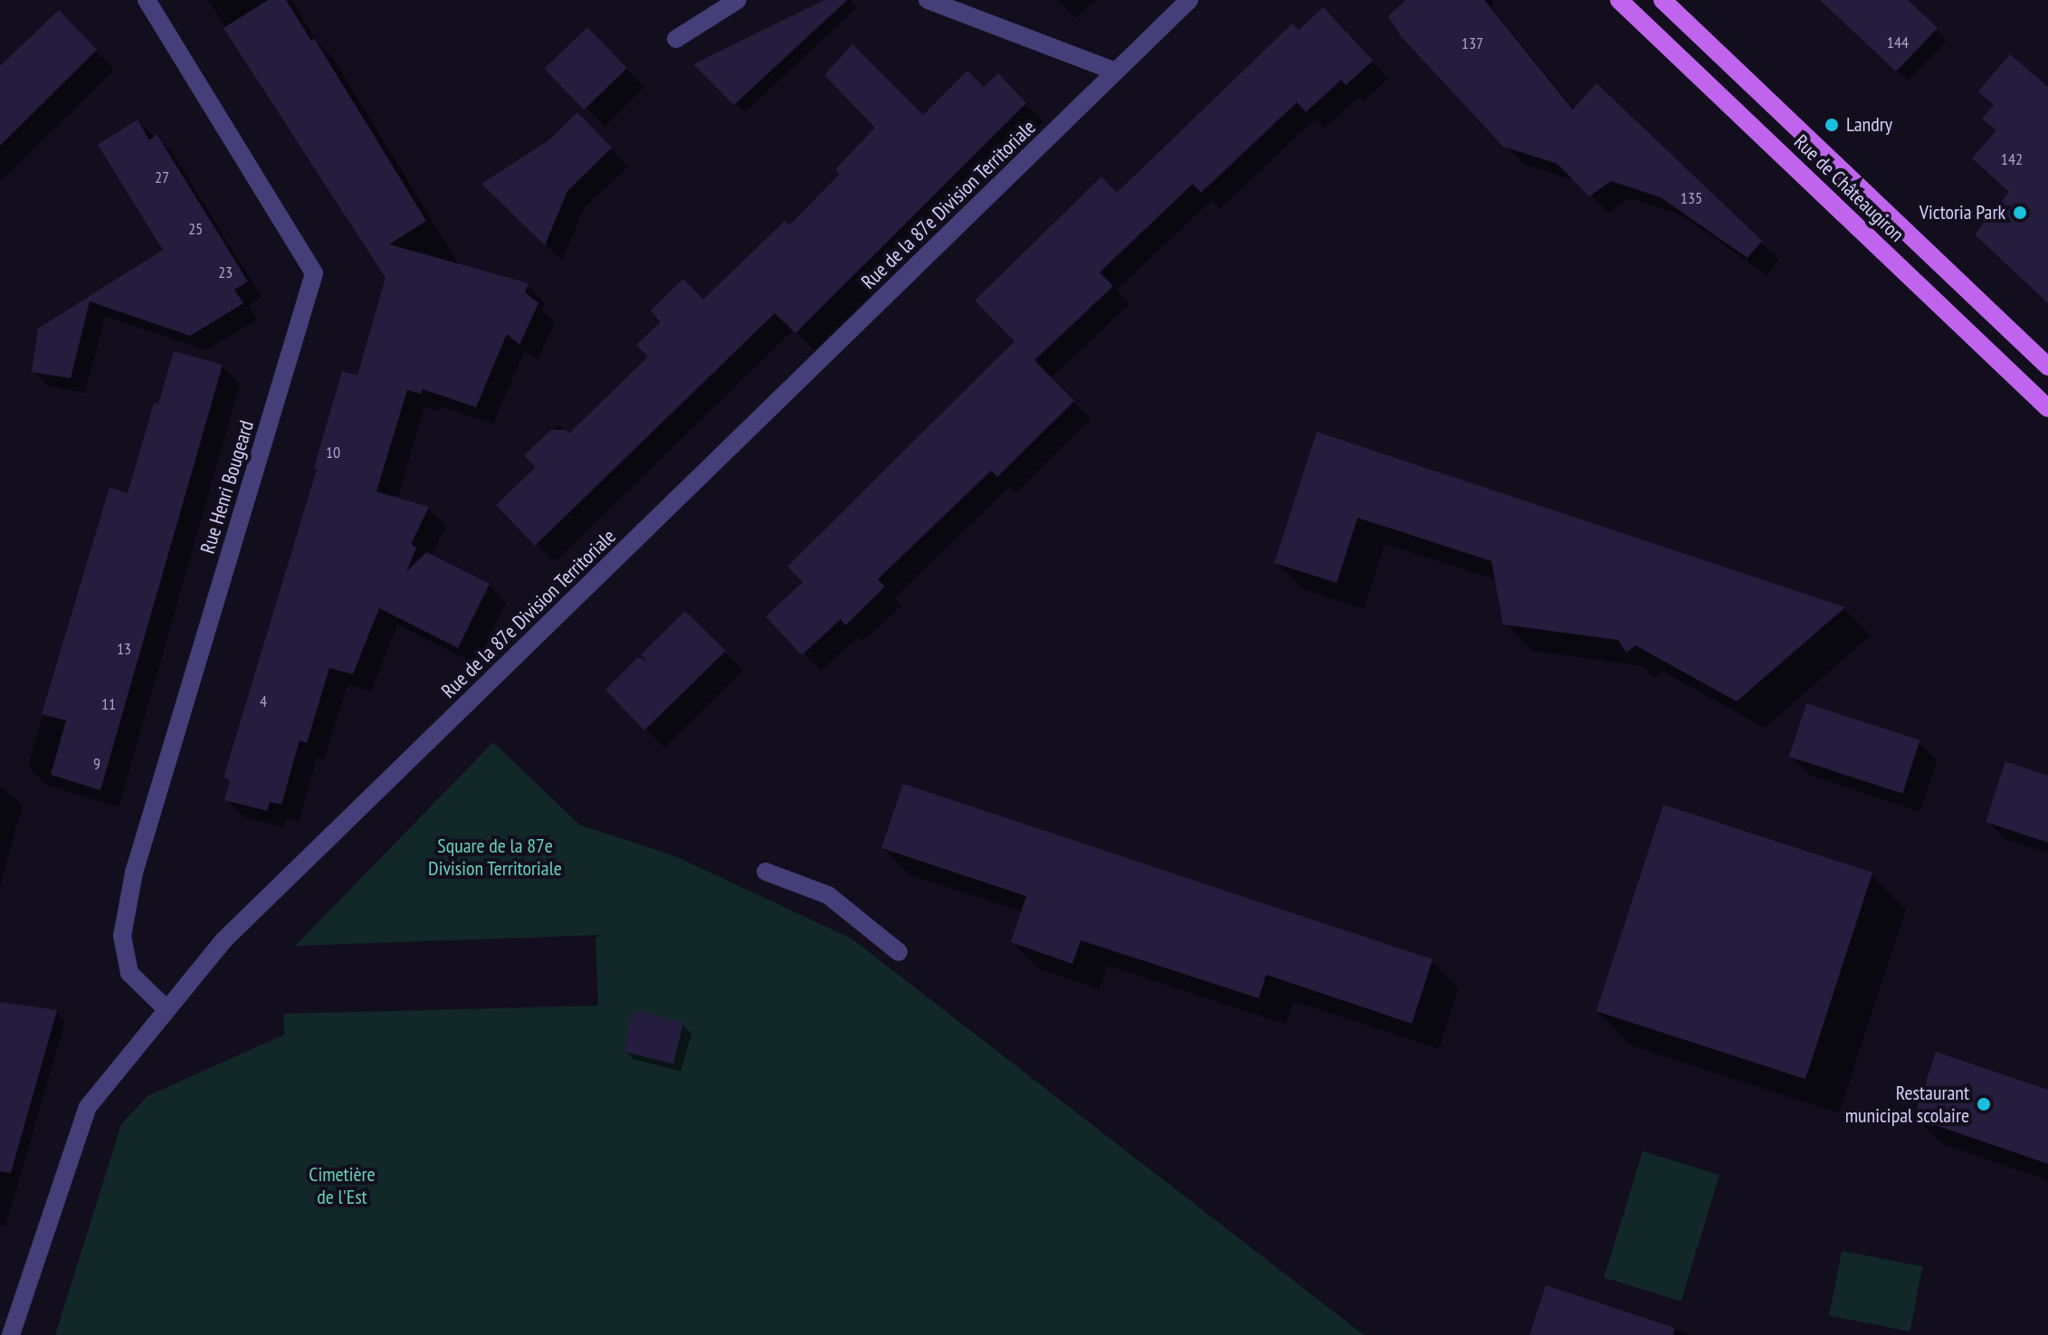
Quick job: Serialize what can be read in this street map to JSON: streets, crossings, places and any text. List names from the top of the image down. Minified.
{"streets":{"main road":["Rue de Châteaugiron"],"street":["Rue de la 87e Division Territoriale","Rue Henri Bougeard"]},"crossings":[["Rue de la 87e Division Territoriale","Rue Henri Bougeard"]],"parks":["Square de la 87e Division Territoriale","Cimetière de l'Est"],"places":["Landry","Victoria Park","Restaurant municipal scolaire"],"house_numbers":["144","137","142","27","135","25","23","10","13","4","11","9"]}
